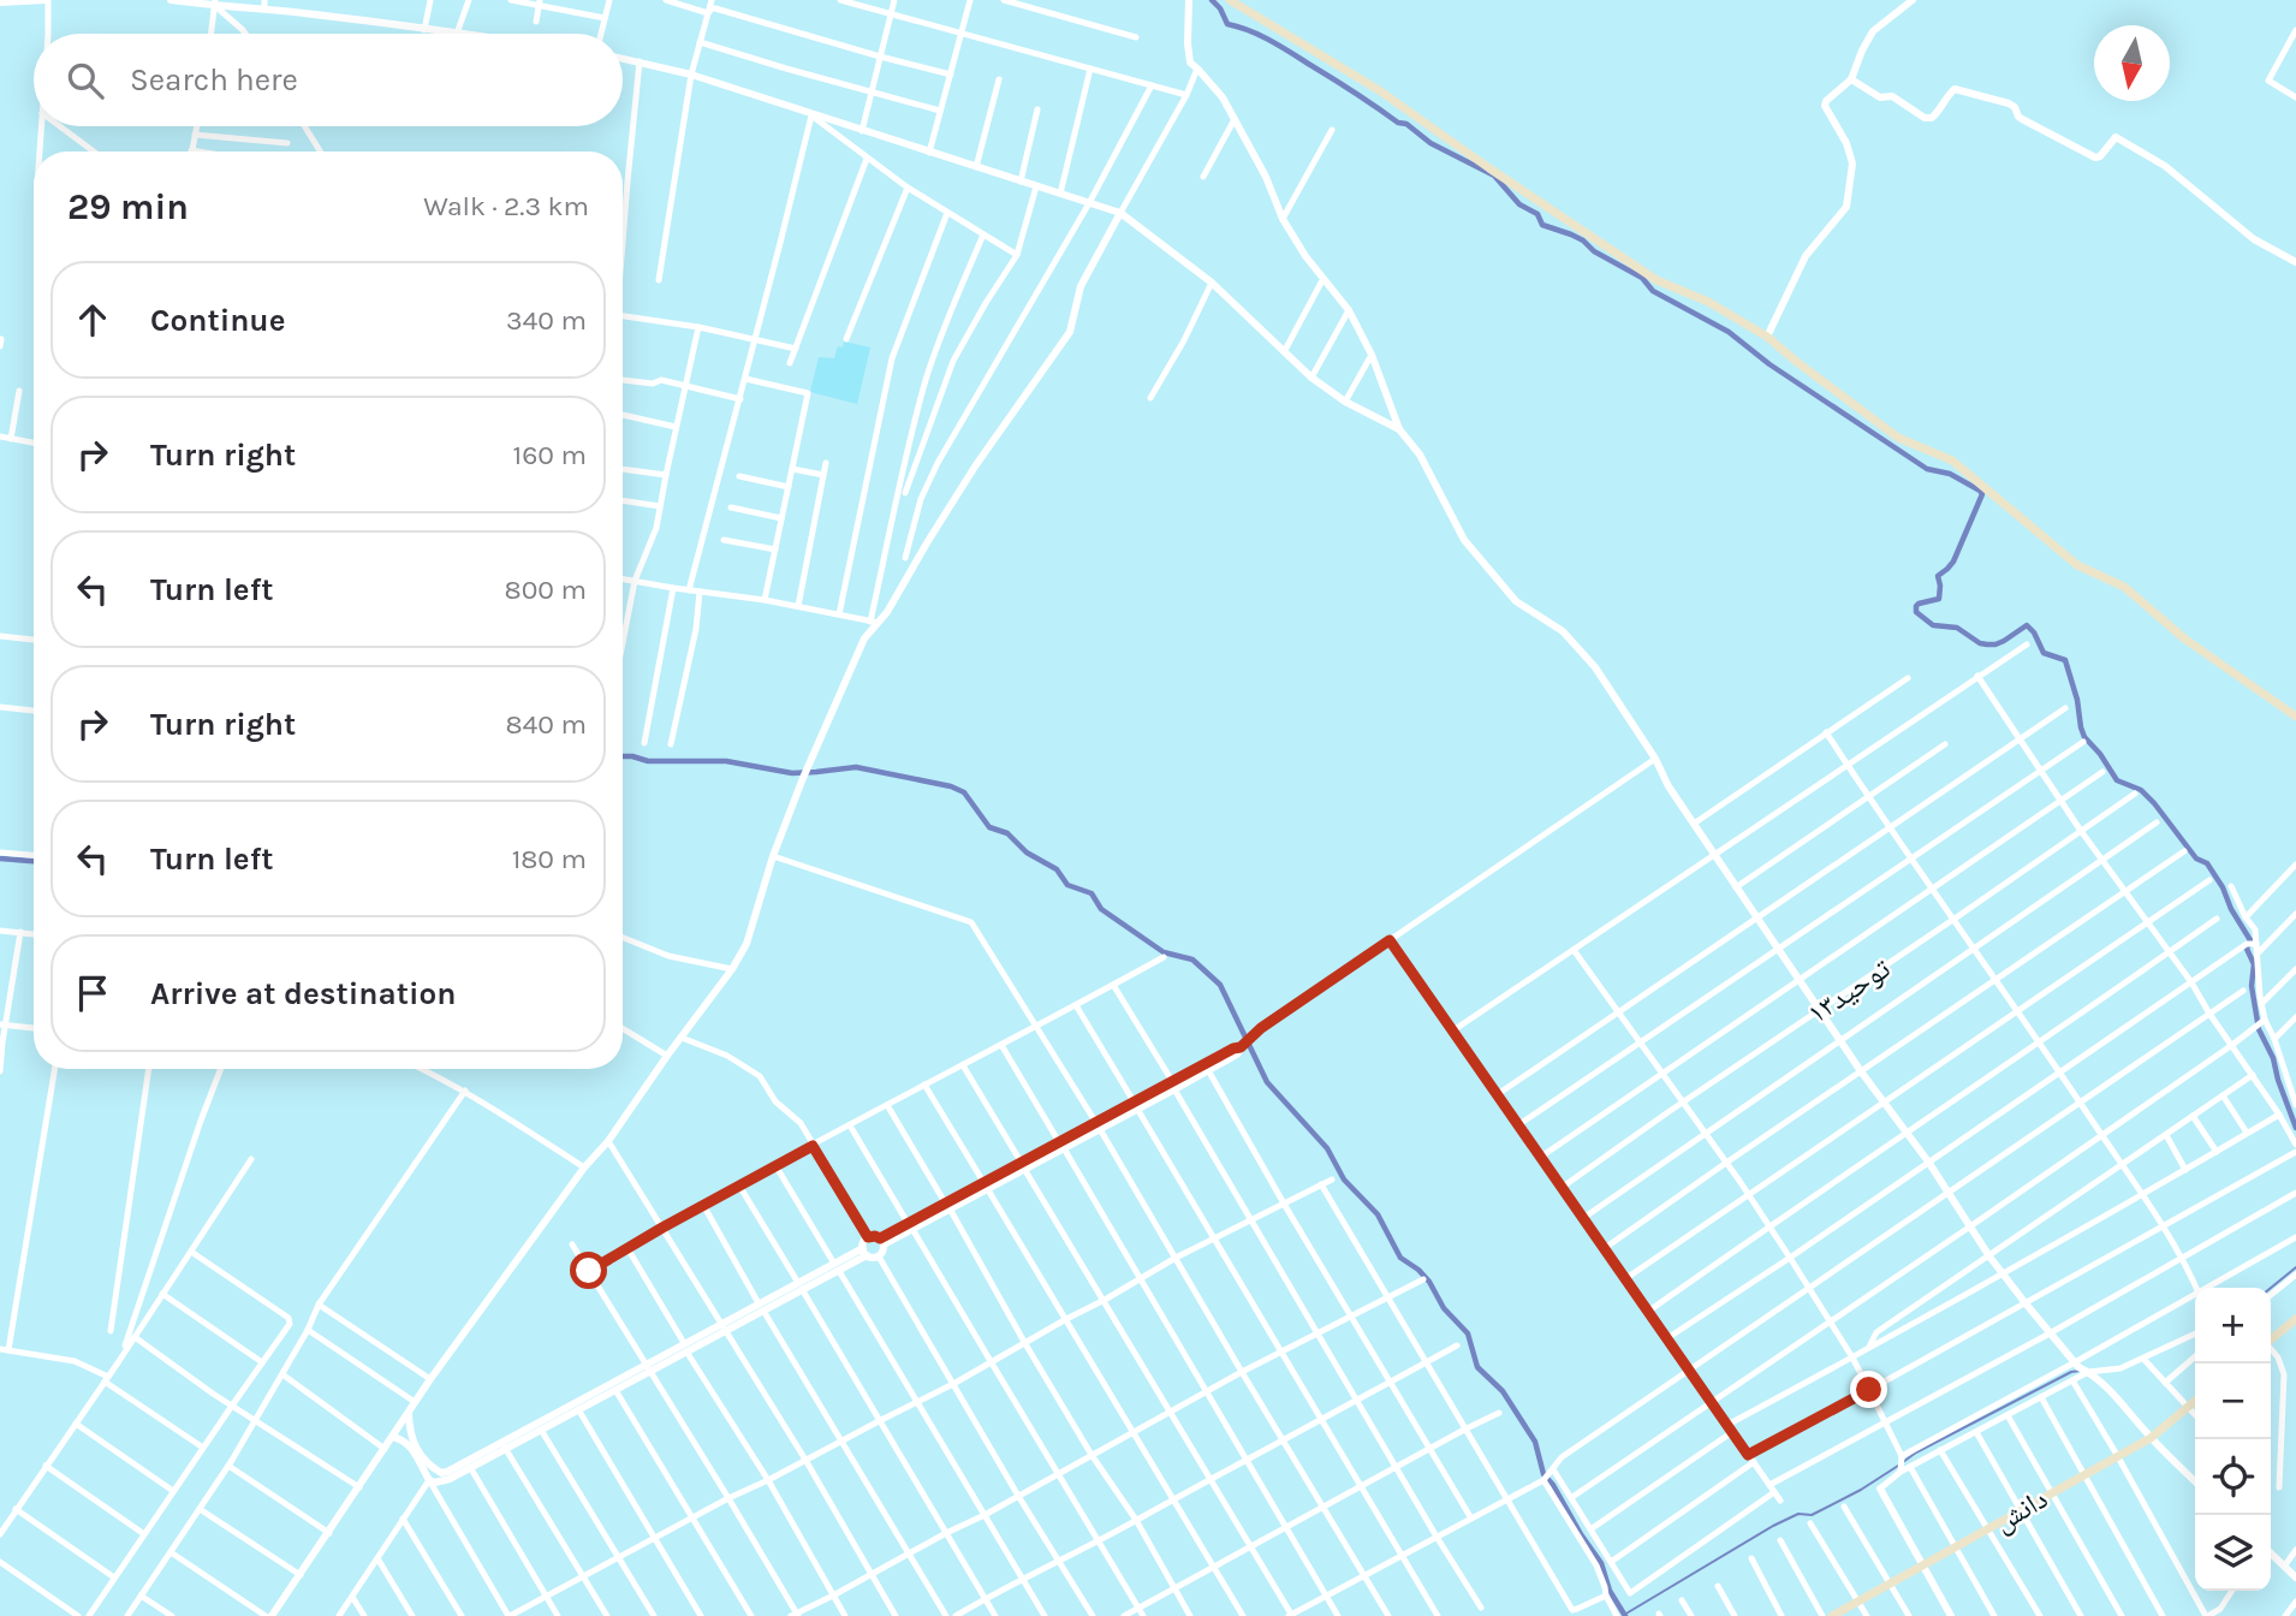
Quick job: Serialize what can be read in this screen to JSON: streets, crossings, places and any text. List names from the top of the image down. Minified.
{"streets":{"main road":["دانش"],"street":["توحید۱۳"]},"north":"bottom","page":{"search":"Search here","heading":["29 min","Walk · 2.3 km"],"list":[["Continue","340 m"],["Turn right","160 m"],["Turn left","800 m"],["Turn right","840 m"],["Turn left","180 m"],"Arrive at destination"],"map_buttons":["+","−"]}}
